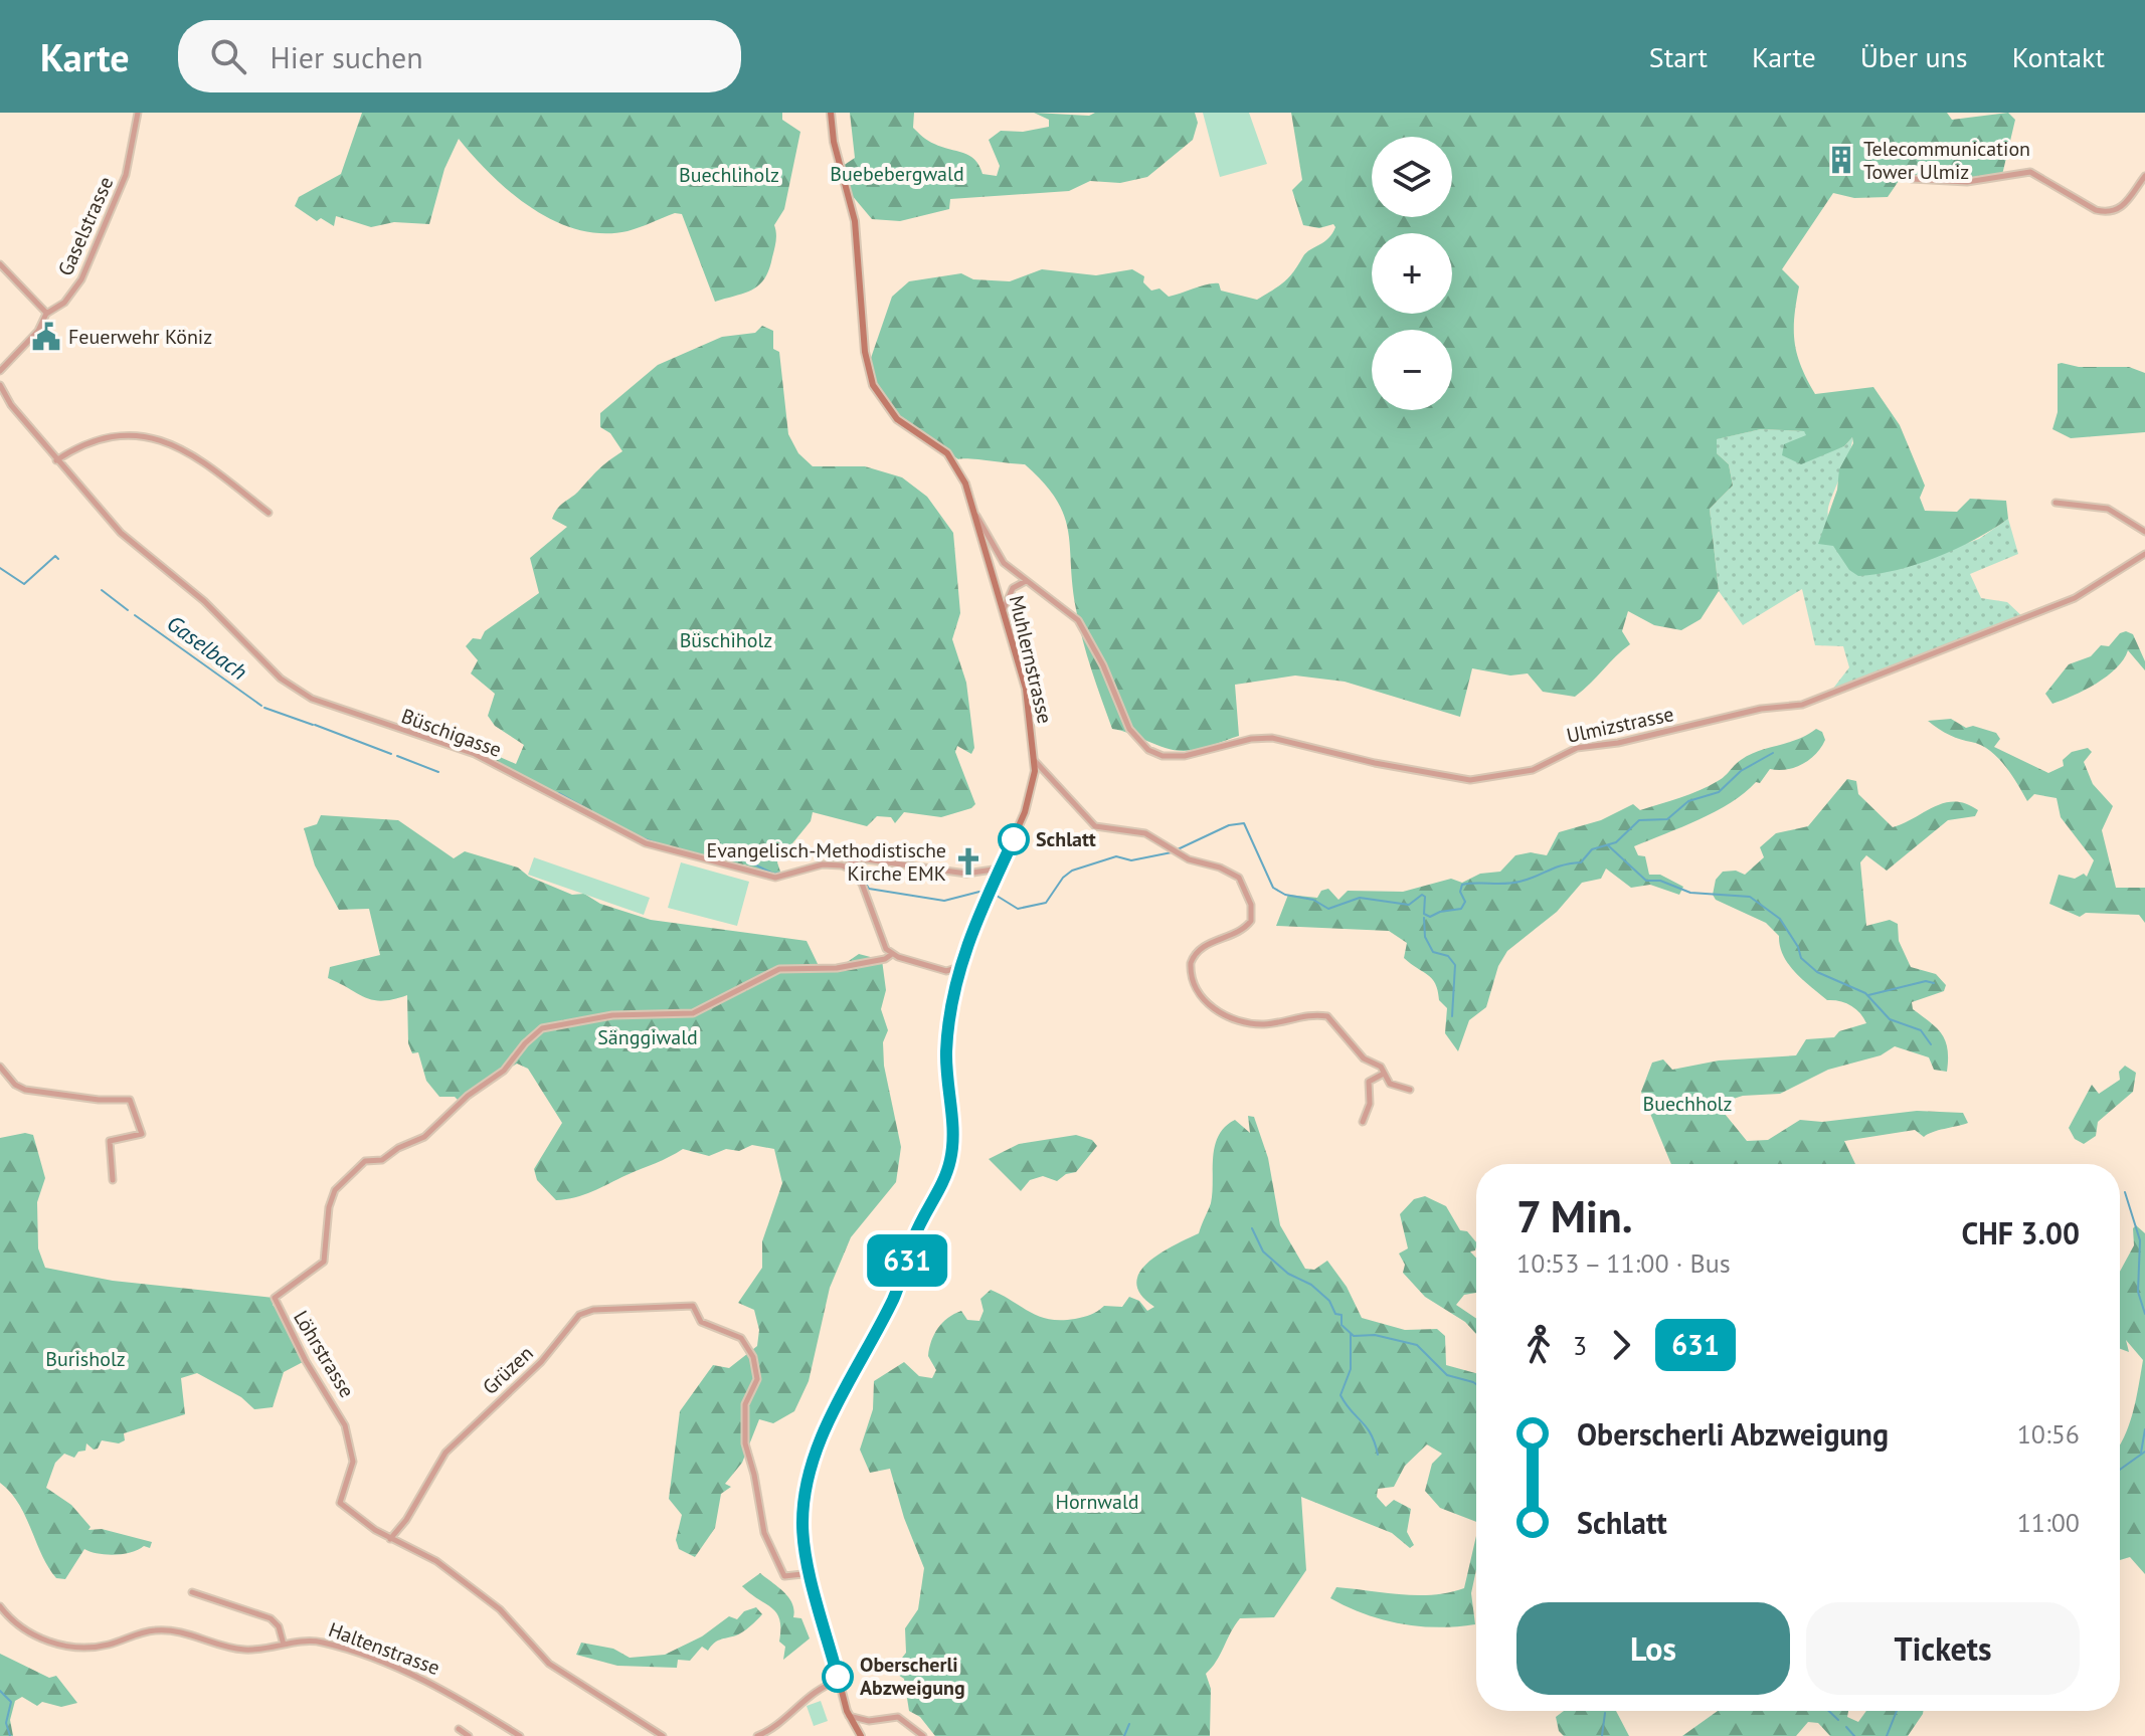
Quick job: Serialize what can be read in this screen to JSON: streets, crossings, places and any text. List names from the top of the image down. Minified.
{"streets":{"street":["Gaselstrasse","Muhlernstrasse","Ulmizstrasse","Büschigasse","Löhrstrasse","Grüzen","Haltenstrasse"]},"crossings":[["Muhlernstrasse","Ulmizstrasse"],["Muhlernstrasse","Büschigasse"],["Muhlernstrasse","Grüzen"],["Löhrstrasse","Grüzen"]],"water":["Gaselbach"],"parks":["Buebebergwald","Buechliholz","Büschiholz","Sänggiwald","Buechholz","Burisholz","Hornwald"],"places":{"building":["Telecommunication Tower Ulmiz"],"public building":["Feuerwehr Köniz"],"other":["Schlatt","Oberscherli Abzweigung"],"church":["Evangelisch-Methodistische Kirche EMK"]},"lines":["bus line 631"],"page":{"header":"Karte","search":"Hier suchen","nav":["Start","Karte","Über uns","Kontakt"],"on_map":"631","map_buttons":["+","−"],"heading":["7 Min.","10:53 – 11:00 · Bus","CHF 3.00"],"legs":["3","631"],"list":[{"name":"Oberscherli Abzweigung","value":"10:56"},{"name":"Schlatt","value":"11:00"}],"buttons":["Los","Tickets"]}}
